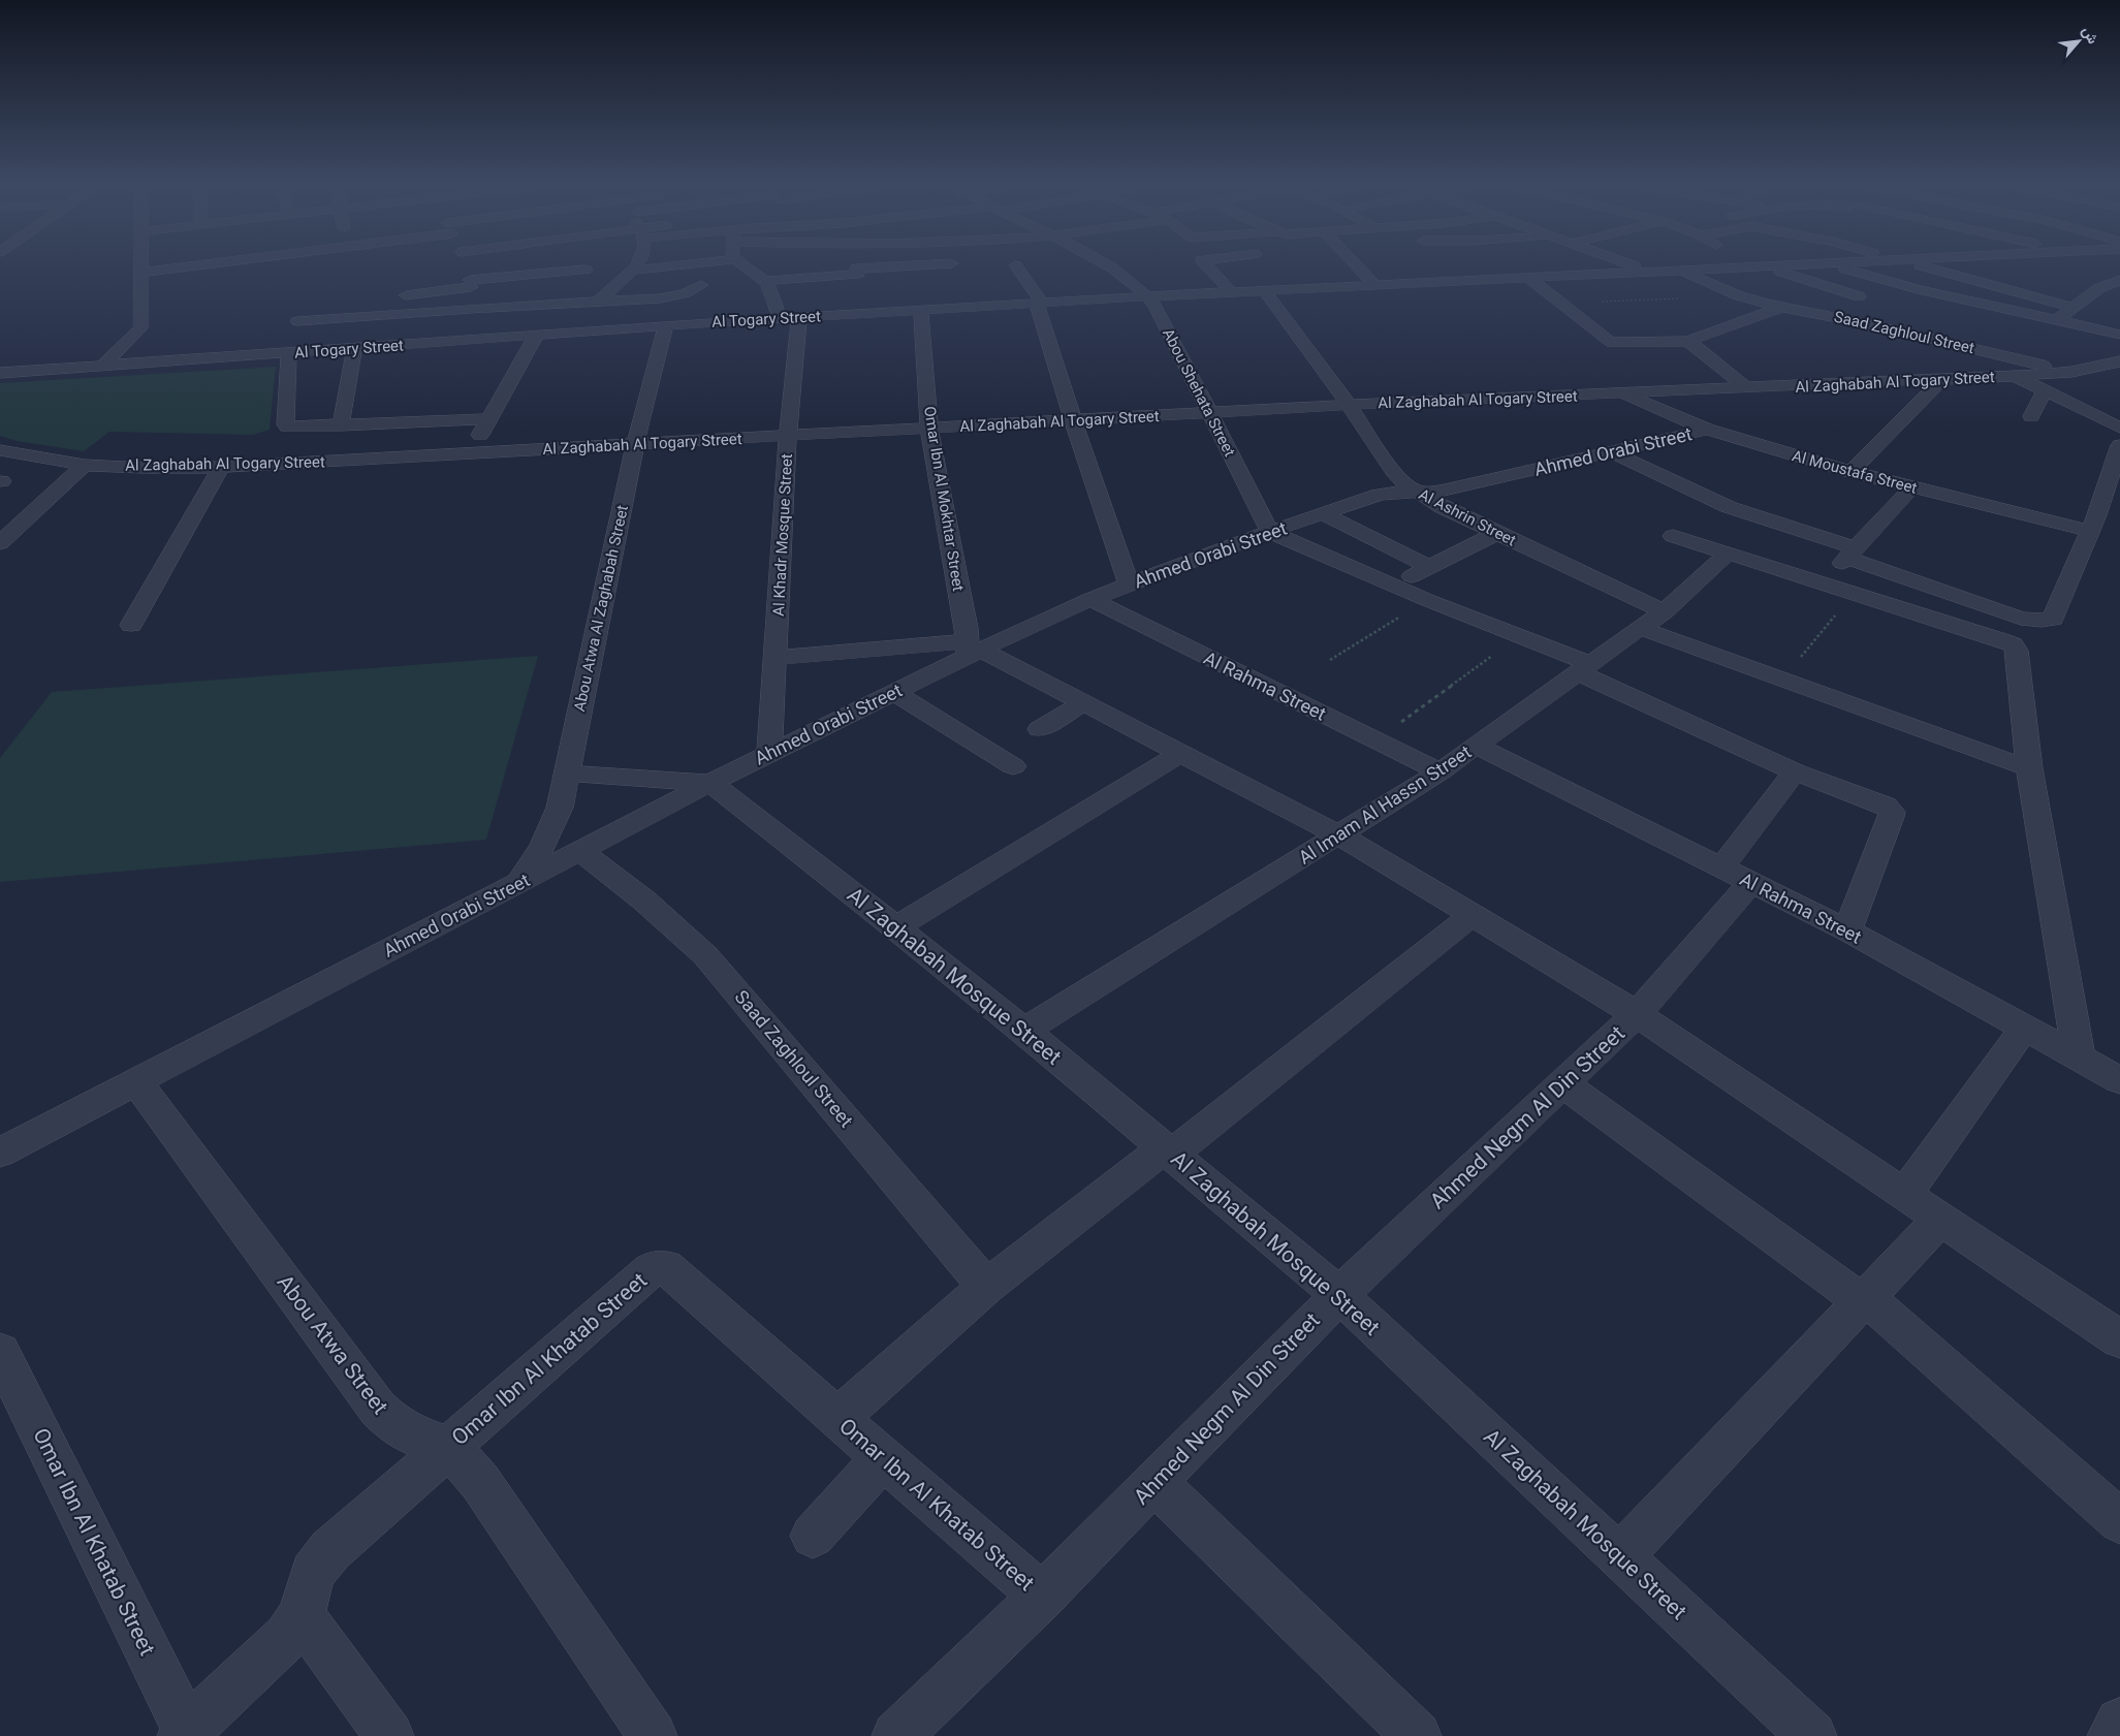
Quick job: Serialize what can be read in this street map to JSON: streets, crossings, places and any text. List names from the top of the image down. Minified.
{"streets":{"street":["Al Togary Street","Saad Zaghloul Street","Al Zaghabah Al Togary Street","Abou Shehata Street","Ahmed Orabi Street","Al Moustafa Street","Omar Ibn Al Mokhtar Street","Al Ashrin Street","Al Khadr Mosque Street","Abou Atwa Al Zaghabah Street","Al Rahma Street","Al Imam Al Hassn Street","Al Zaghabah Mosque Street","Ahmed Negm Al Din Street","Abou Atwa Street","Omar Ibn Al Khatab Street"]},"crossings":[["Al Togary Street","Saad Zaghloul Street"],["Al Togary Street","Abou Shehata Street"],["Al Togary Street","Omar Ibn Al Mokhtar Street"],["Al Togary Street","Al Ashrin Street"],["Al Togary Street","Al Khadr Mosque Street"],["Al Togary Street","Abou Atwa Al Zaghabah Street"],["Saad Zaghloul Street","Al Zaghabah Al Togary Street"],["Saad Zaghloul Street","Ahmed Orabi Street"],["Al Zaghabah Al Togary Street","Abou Shehata Street"],["Al Zaghabah Al Togary Street","Al Moustafa Street"],["Al Zaghabah Al Togary Street","Omar Ibn Al Mokhtar Street"],["Al Zaghabah Al Togary Street","Al Ashrin Street"],["Al Zaghabah Al Togary Street","Al Khadr Mosque Street"],["Al Zaghabah Al Togary Street","Abou Atwa Al Zaghabah Street"],["Abou Shehata Street","Ahmed Orabi Street"],["Ahmed Orabi Street","Al Moustafa Street"],["Ahmed Orabi Street","Omar Ibn Al Mokhtar Street"],["Ahmed Orabi Street","Al Ashrin Street"],["Ahmed Orabi Street","Al Khadr Mosque Street"],["Ahmed Orabi Street","Abou Atwa Al Zaghabah Street"],["Ahmed Orabi Street","Al Rahma Street"],["Ahmed Orabi Street","Al Zaghabah Mosque Street"],["Ahmed Orabi Street","Abou Atwa Street"],["Al Ashrin Street","Al Imam Al Hassn Street"],["Al Rahma Street","Al Imam Al Hassn Street"],["Al Rahma Street","Ahmed Negm Al Din Street"],["Al Imam Al Hassn Street","Al Zaghabah Mosque Street"],["Al Zaghabah Mosque Street","Ahmed Negm Al Din Street"],["Ahmed Negm Al Din Street","Omar Ibn Al Khatab Street"],["Abou Atwa Street","Omar Ibn Al Khatab Street"]],"north":"top right"}
